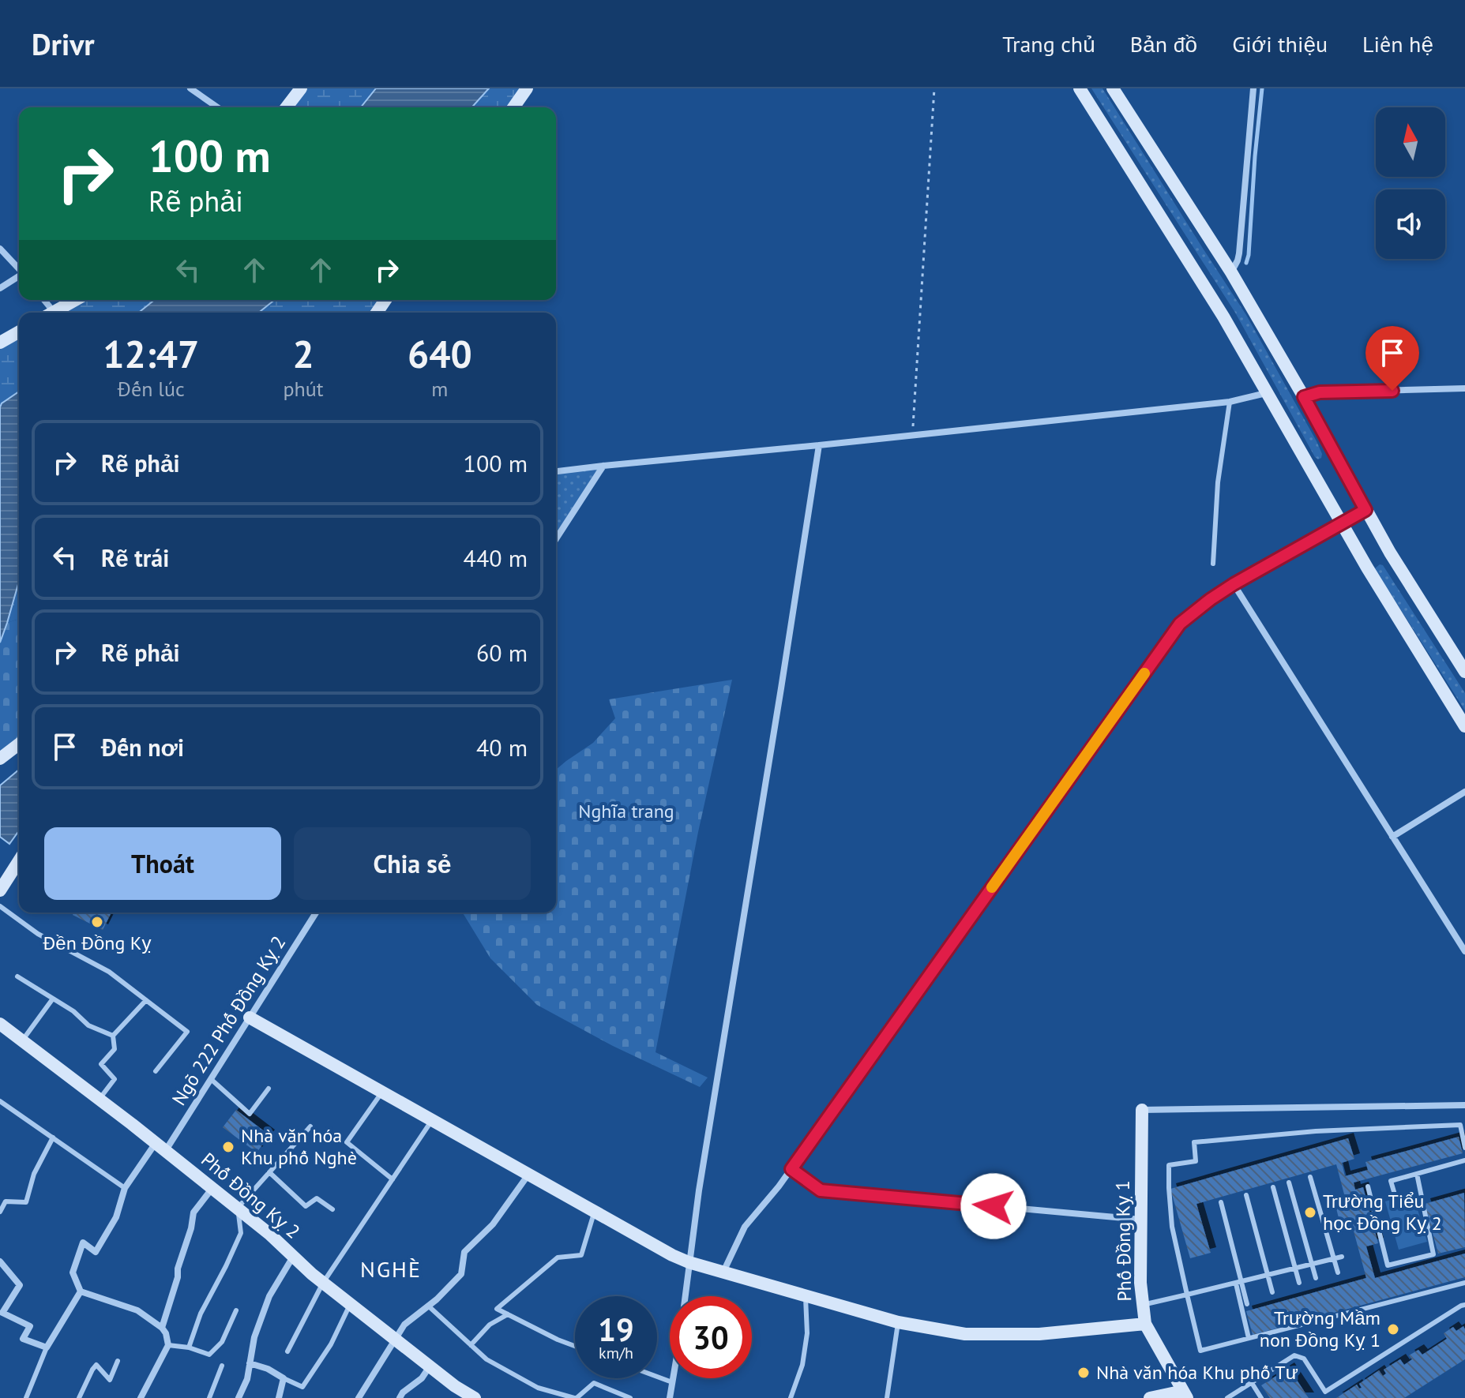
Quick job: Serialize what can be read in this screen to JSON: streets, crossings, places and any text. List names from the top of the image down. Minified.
{"streets":{"street":["Ngõ 222 Phố Đồng Kỵ 2","Phố Đồng Kỵ 2","Phố Đồng Kỵ 1"]},"crossings":[["Ngõ 222 Phố Đồng Kỵ 2","Phố Đồng Kỵ 2"]],"districts":["NGHÈ"],"parks":["Nghĩa trang"],"places":["Đền Đồng Kỵ","Nhà văn hóa Khu phố Nghè","Trường Tiểu học Đồng Kỵ 2","Trường Mầm non Đồng Kỵ 1","Nhà văn hóa Khu phố Tư"],"north":"top","page":{"header":"Drivr","nav":["Trang chủ","Bản đồ","Giới thiệu","Liên hệ"],"turn":["100 m","Rẽ phải"],"eta":["12:47","Đến lúc","2","phút","640","m"],"list":[{"name":"Rẽ phải","value":"100 m"},{"name":"Rẽ trái","value":"440 m"},{"name":"Rẽ phải","value":"60 m"},{"name":"Đến nơi","value":"40 m"}],"buttons":["Thoát","Chia sẻ"],"speed":"19 km/h","limit":"30"}}
